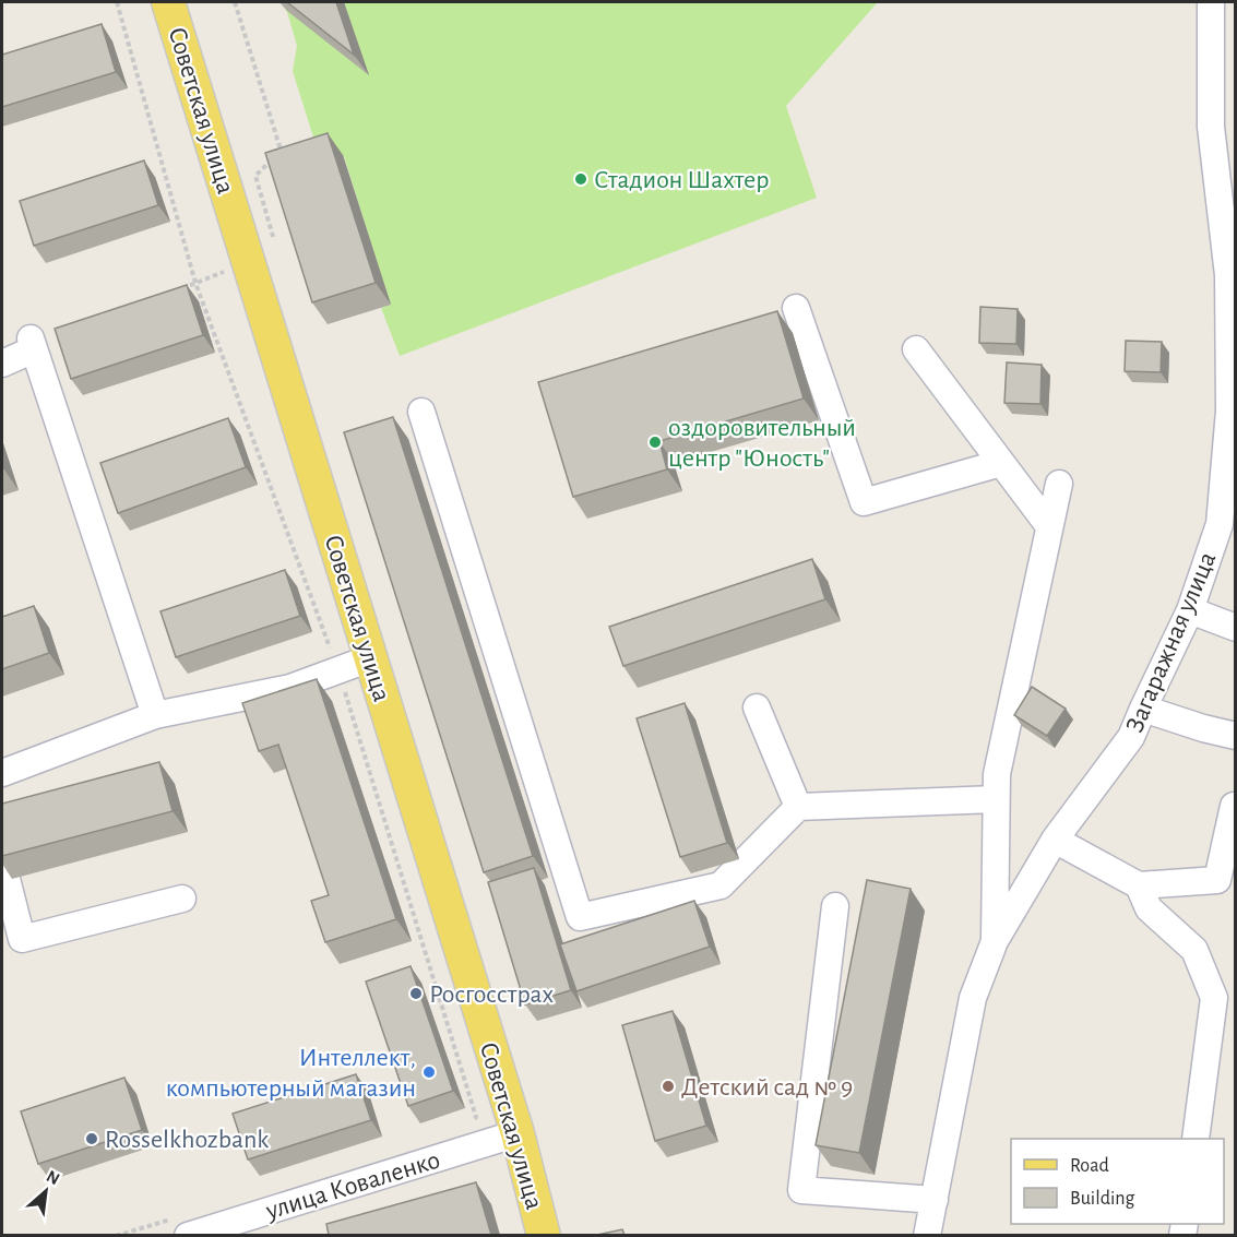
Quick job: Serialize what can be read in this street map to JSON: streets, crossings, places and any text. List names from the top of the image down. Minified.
{"streets":{"main road":["Советская улица"],"street":["Загаражная улица","улица Коваленко"]},"crossings":[["Советская улица","улица Коваленко"]],"places":["Стадион Шахтер","оздоровительный центр \"Юность\"","Росгосстрах","Интеллект, компьютерный магазин","Детский сад № 9","Rosselkhozbank"],"legend":["Road","Building"],"north":"top right"}
